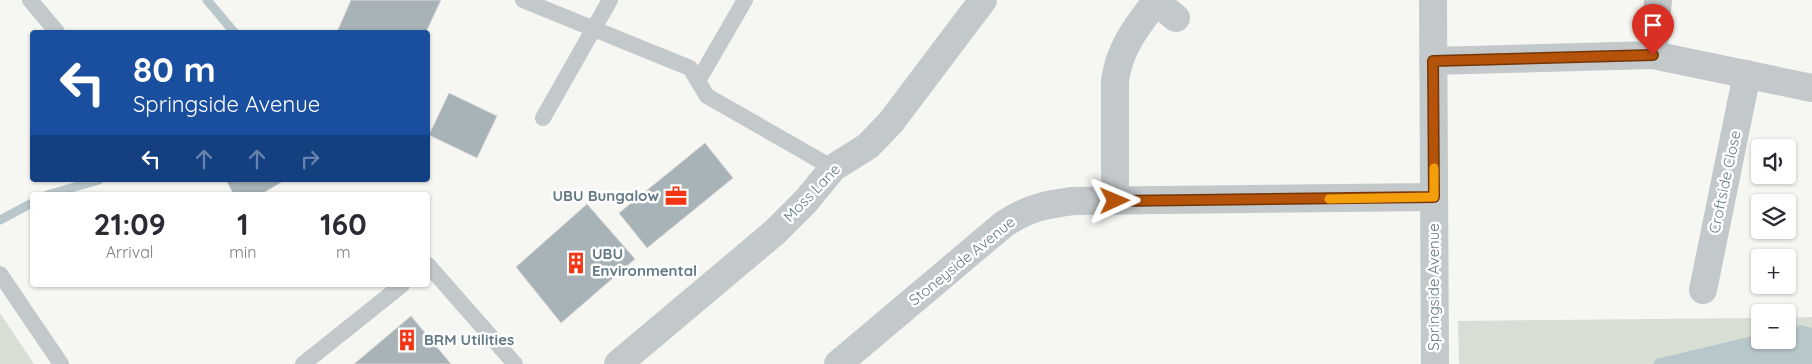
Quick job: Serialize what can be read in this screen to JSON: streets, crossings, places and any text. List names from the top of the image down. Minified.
{"streets":{"street":["Croftside Close","Moss Lane","Stoneyside Avenue","Springside Avenue"]},"crossings":[["Stoneyside Avenue","Springside Avenue"]],"places":{"office":["UBU Bungalow"],"building":["UBU Environmental","BRM Utilities"]},"page":{"turn":["80 m","Springside Avenue"],"map_buttons":["+","−"],"eta":["21:09","Arrival","1","min","160","m"]}}
